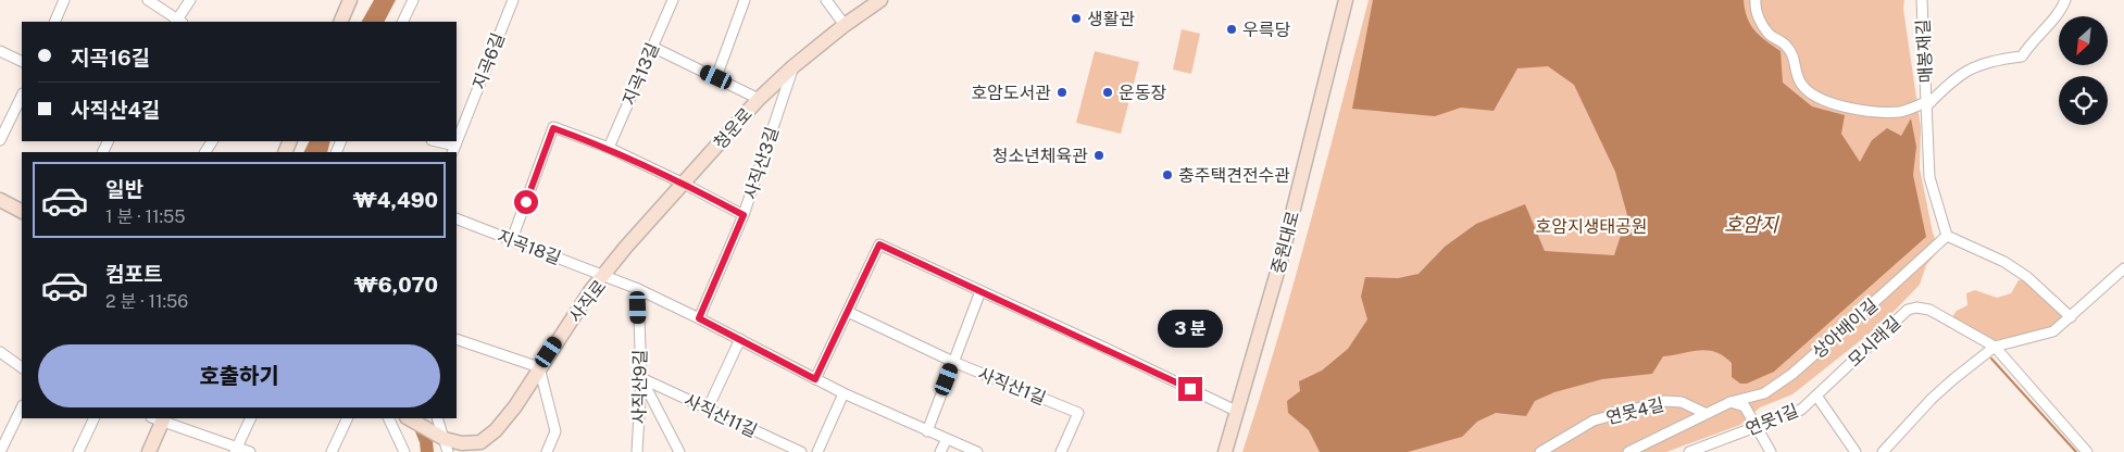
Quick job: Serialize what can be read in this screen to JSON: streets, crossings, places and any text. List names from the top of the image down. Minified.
{"streets":{"street":["매봉재길","지곡6길","지곡13길","청운로","사직산3길","중원대로","지곡18길","사직로","상아배이길","모시래길","사직산1길","사직산9길","연못4길","사직산11길","연못1길"]},"crossings":[["청운로","사직산3길"],["청운로","지곡18길"],["청운로","사직로"],["사직산3길","사직로"],["지곡18길","사직로"],["사직로","사직산9길"],["모시래길","연못1길"],["사직산9길","사직산11길"]],"water":["호암지"],"parks":["호암지생태공원"],"places":["생활관","우륵당","호암도서관","운동장","청소년체육관","충주택견전수관"],"north":"bottom left","page":{"banner":["지곡16길","사직산4길"],"list":[{"name":"일반","note":"1 분 · 11:55","value":"₩4,490"},{"name":"컴포트","note":"2 분 · 11:56","value":"₩6,070"}],"bubble":"3 분","buttons":"호출하기"}}
